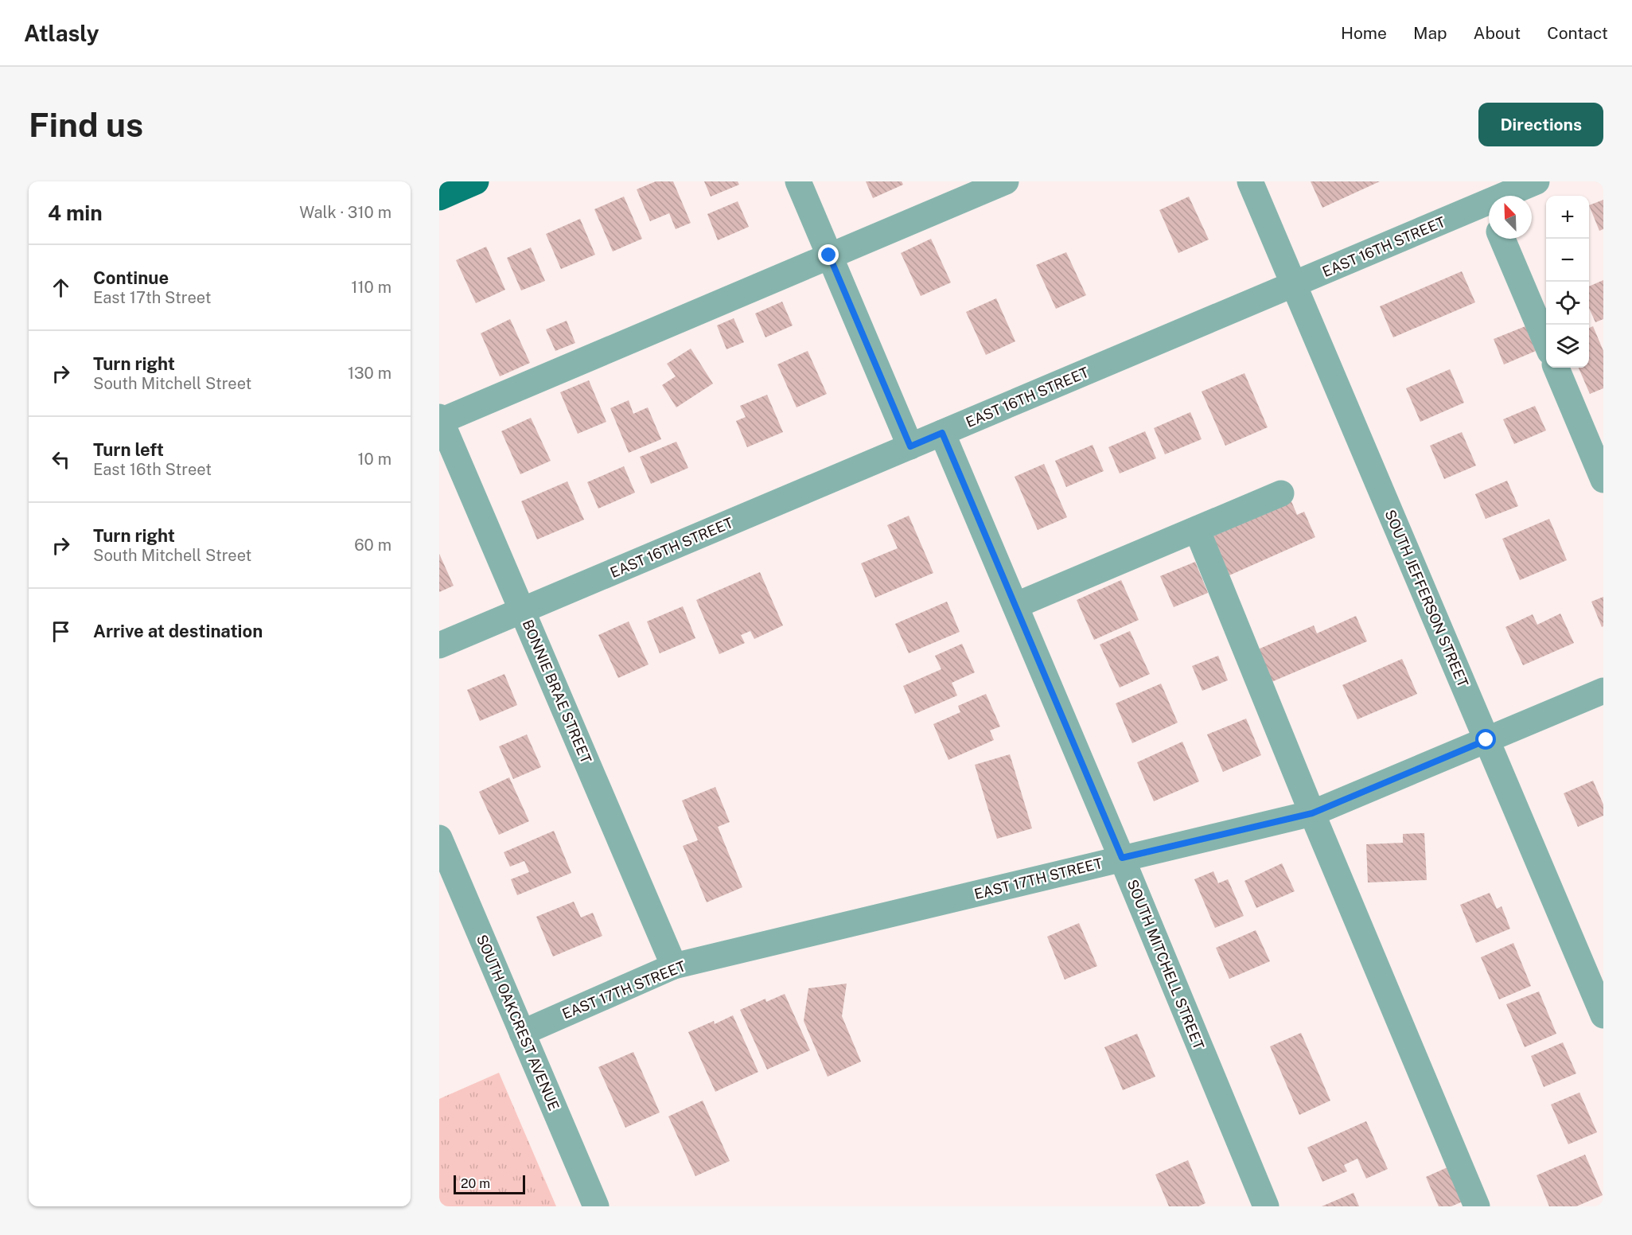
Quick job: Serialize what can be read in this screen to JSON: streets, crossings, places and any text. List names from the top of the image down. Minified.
{"streets":{"street":["EAST 16TH STREET","SOUTH JEFFERSON STREET","BONNIE BRAE STREET","EAST 17TH STREET","SOUTH MITCHELL STREET","SOUTH OAKCREST AVENUE"]},"crossings":[["EAST 16TH STREET","SOUTH JEFFERSON STREET"],["EAST 16TH STREET","BONNIE BRAE STREET"],["EAST 16TH STREET","SOUTH MITCHELL STREET"],["SOUTH JEFFERSON STREET","EAST 17TH STREET"],["BONNIE BRAE STREET","EAST 17TH STREET"],["EAST 17TH STREET","SOUTH MITCHELL STREET"],["EAST 17TH STREET","SOUTH OAKCREST AVENUE"]],"scale_bar":"20 m","north":"top left","page":{"header":"Atlasly","nav":["Home","Map","About","Contact"],"buttons":"Directions","title":"Find us","heading":["4 min","Walk · 310 m"],"map_buttons":["+","−"],"list":[["Continue","East 17th Street","110 m"],["Turn right","South Mitchell Street","130 m"],["Turn left","East 16th Street","10 m"],["Turn right","South Mitchell Street","60 m"],"Arrive at destination"],"scale":"20 m"}}
